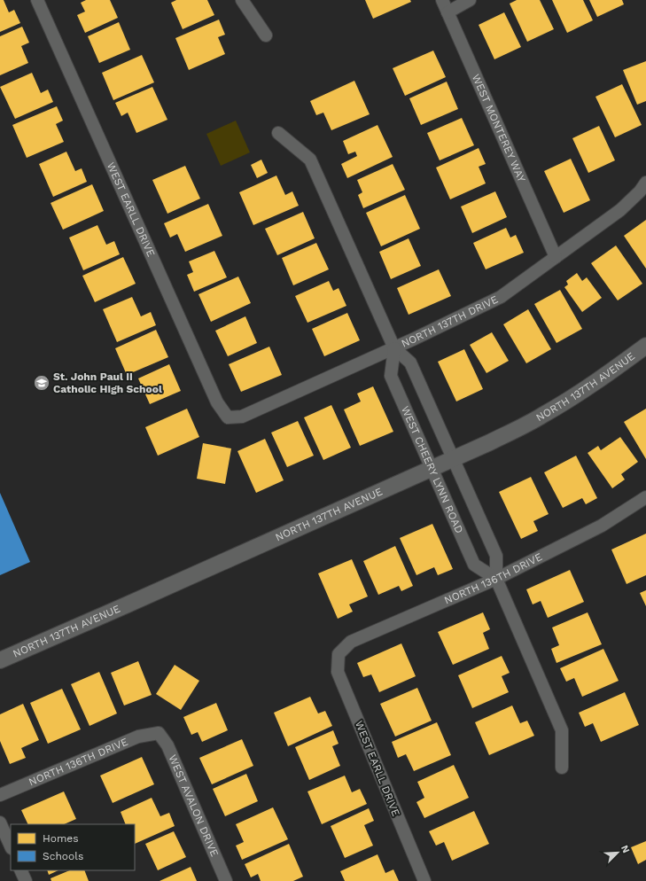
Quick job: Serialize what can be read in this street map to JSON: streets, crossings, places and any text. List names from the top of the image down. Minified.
{"streets":{"street":["WEST MONTEREY WAY","WEST EARLL DRIVE","NORTH 137TH DRIVE","NORTH 137TH AVENUE","WEST CHEERY LYNN ROAD","NORTH 136TH DRIVE","WEST AVALON DRIVE"]},"crossings":[["WEST MONTEREY WAY","NORTH 137TH DRIVE"],["WEST EARLL DRIVE","NORTH 137TH DRIVE"],["WEST EARLL DRIVE","NORTH 136TH DRIVE"],["NORTH 137TH DRIVE","WEST CHEERY LYNN ROAD"],["NORTH 137TH AVENUE","WEST CHEERY LYNN ROAD"],["WEST CHEERY LYNN ROAD","NORTH 136TH DRIVE"],["NORTH 136TH DRIVE","WEST AVALON DRIVE"]],"places":{"school or university":["St. John Paul II Catholic High School"]},"legend":["Homes","Schools"],"north":"top right"}
